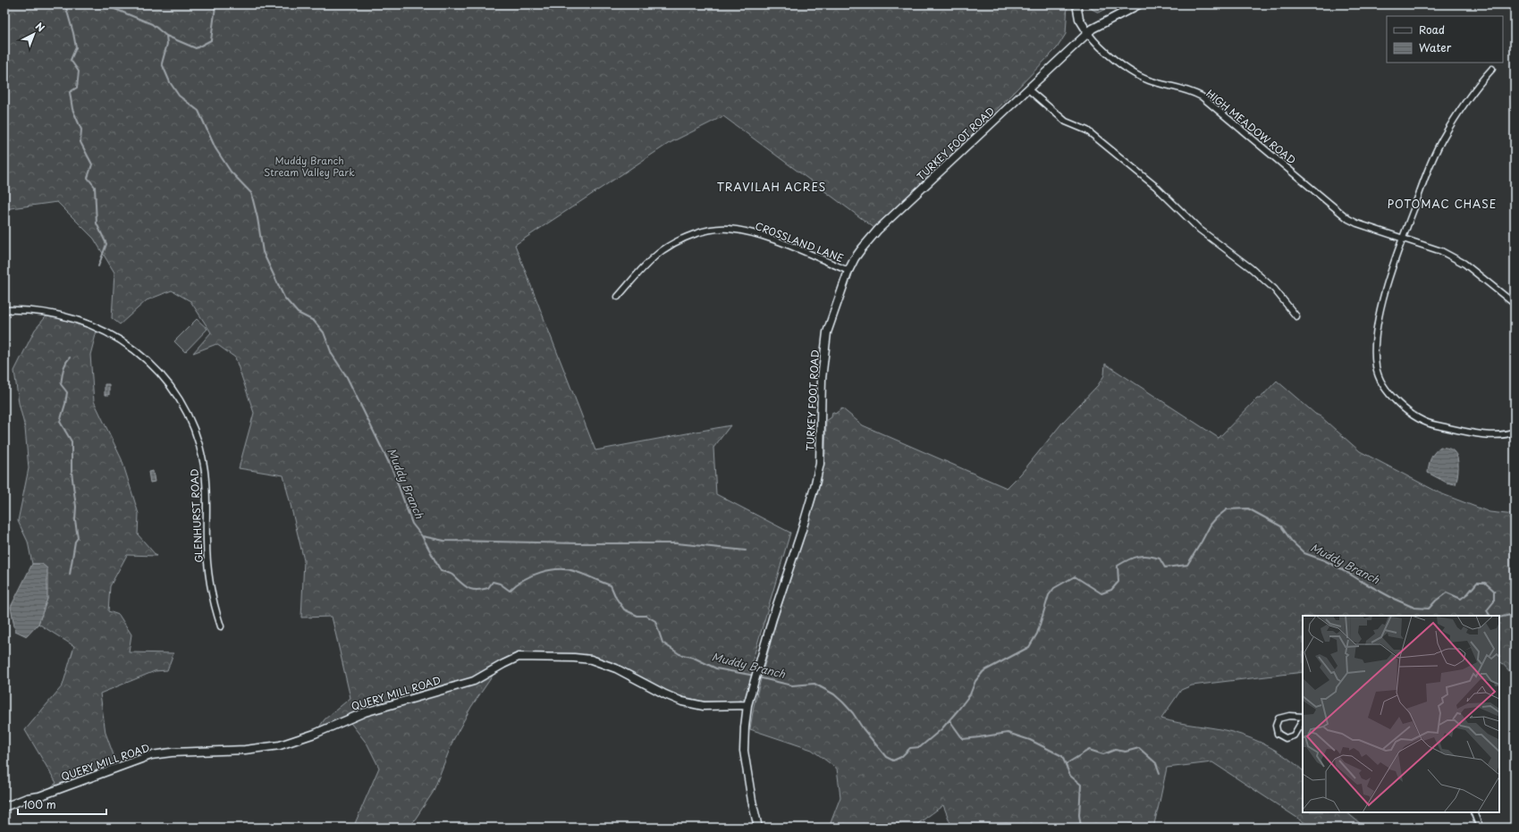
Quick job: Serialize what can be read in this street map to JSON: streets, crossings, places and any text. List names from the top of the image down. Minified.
{"streets":{"street":["HIGH MEADOW ROAD","TURKEY FOOT ROAD","CROSSLAND LANE","GLENHURST ROAD","QUERY MILL ROAD"]},"crossings":[["HIGH MEADOW ROAD","TURKEY FOOT ROAD"],["TURKEY FOOT ROAD","CROSSLAND LANE"],["TURKEY FOOT ROAD","QUERY MILL ROAD"]],"districts":["TRAVILAH ACRES","POTOMAC CHASE"],"water":["Muddy Branch"],"parks":["Muddy Branch Stream Valley Park"],"legend":["Road","Water"],"scale_bar":"100 m","north":"top right"}
